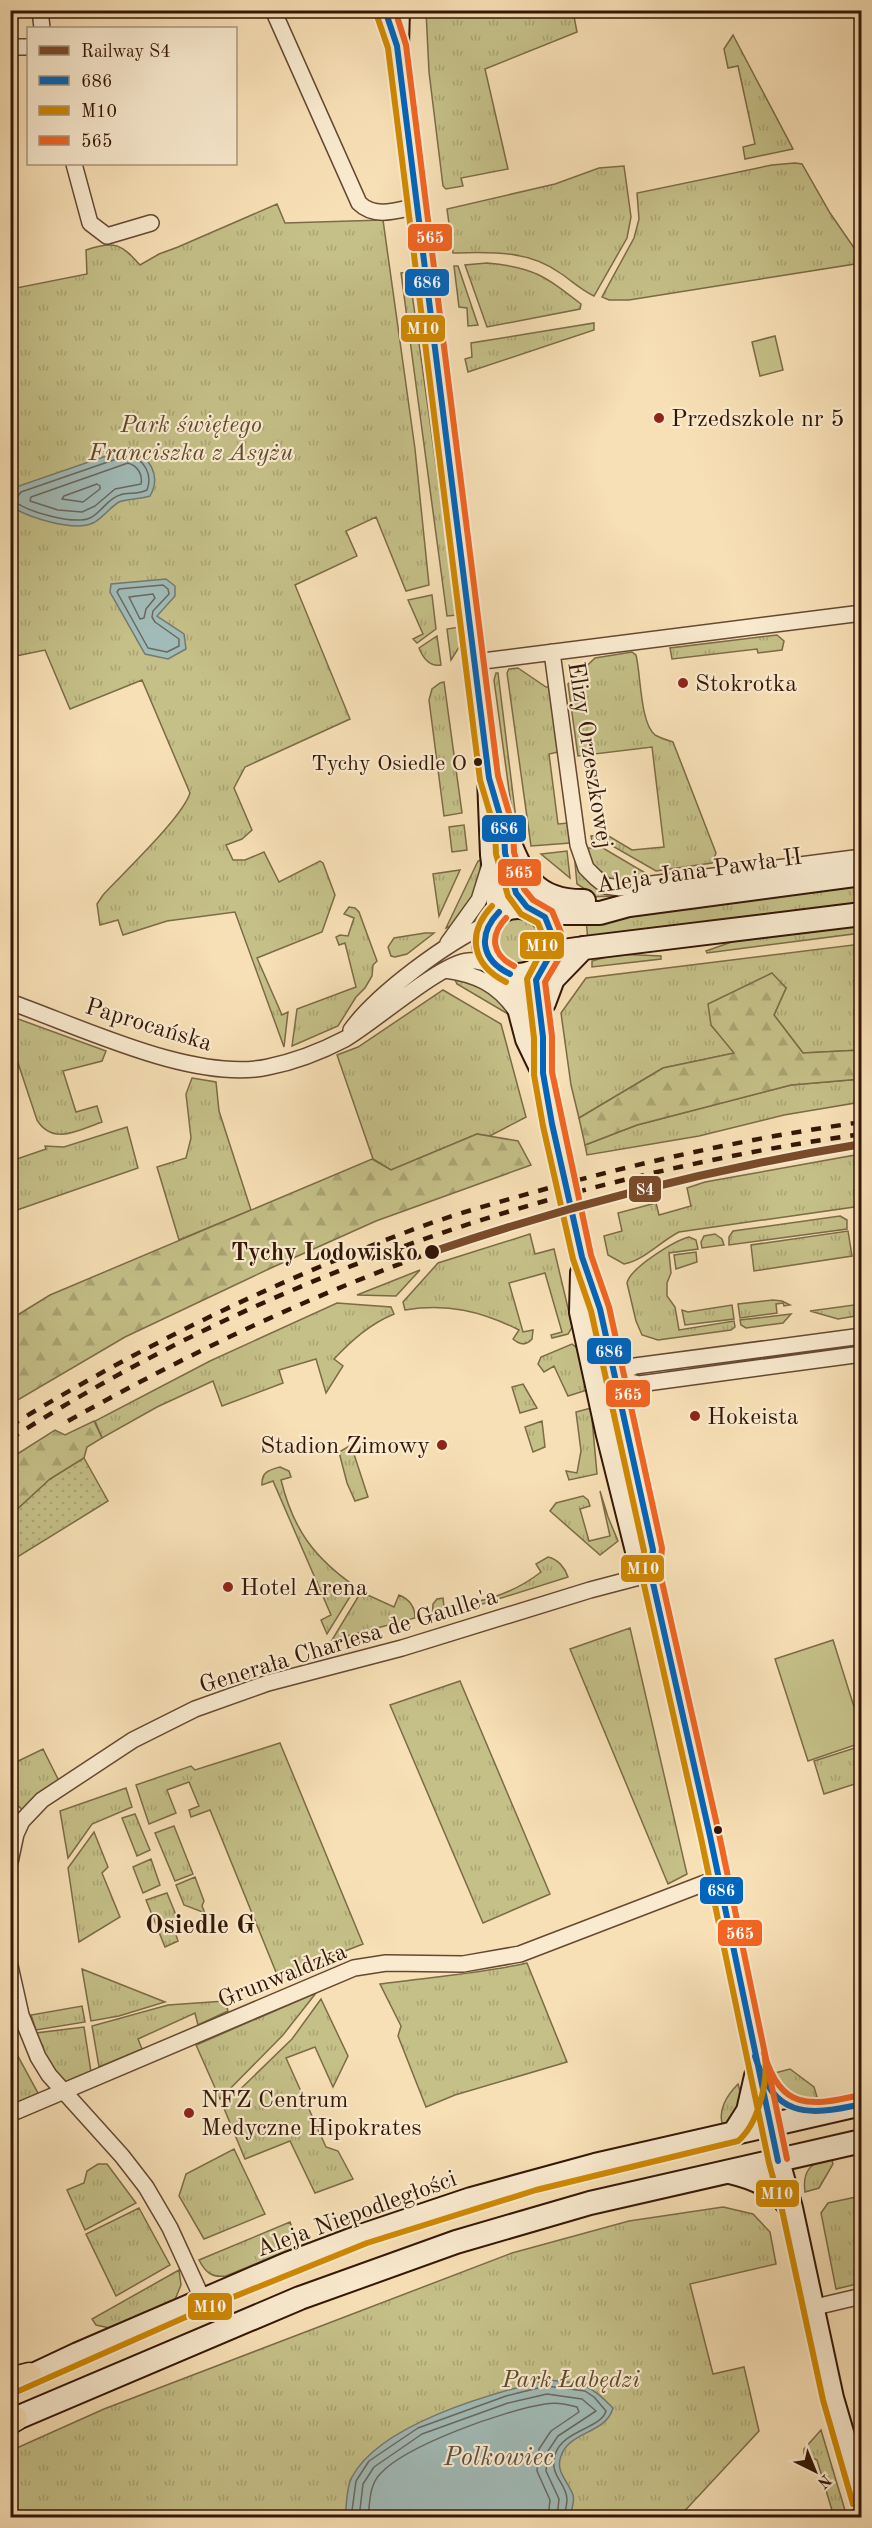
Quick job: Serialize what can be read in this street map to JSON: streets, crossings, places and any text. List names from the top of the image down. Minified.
{"streets":{"street":["Elizy Orzeszkowej","Aleja Jana Pawła II","Paprocańska","Generała Charlesa de Gaulle'a","Grunwaldzka","Aleja Niepodległości"]},"crossings":[["Aleja Jana Pawła II","Paprocańska"]],"districts":["Osiedle G"],"water":["Polkowiec"],"parks":["Park świętego Franciszka z Asyżu","Park Łabędzi"],"places":["Przedszkole nr 5","Stokrotka","Tychy Osiedle O","Tychy Lodowisko","Hokeista","Stadion Zimowy","Hotel Arena","NFZ Centrum Medyczne Hipokrates"],"lines":["transit line 686","transit line 565","transit line M10","rail line S4"],"legend":["Railway S4","686","M10","565"],"north":"bottom right"}
